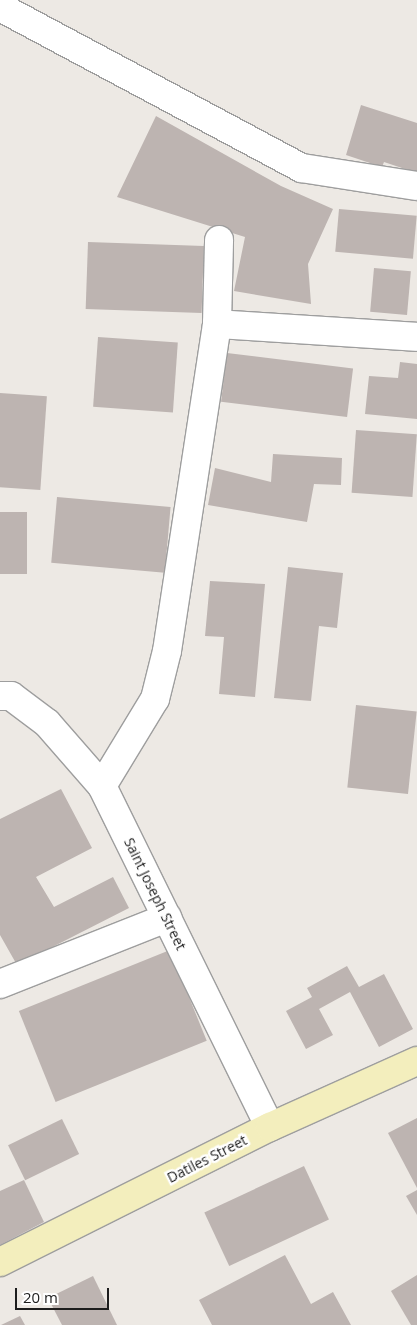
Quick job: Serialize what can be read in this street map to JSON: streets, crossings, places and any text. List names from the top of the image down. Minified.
{"streets":{"main road":["Datiles Street"],"street":["Saint Joseph Street"]},"crossings":[["Saint Joseph Street","Datiles Street"]],"scale_bar":"20 m"}
